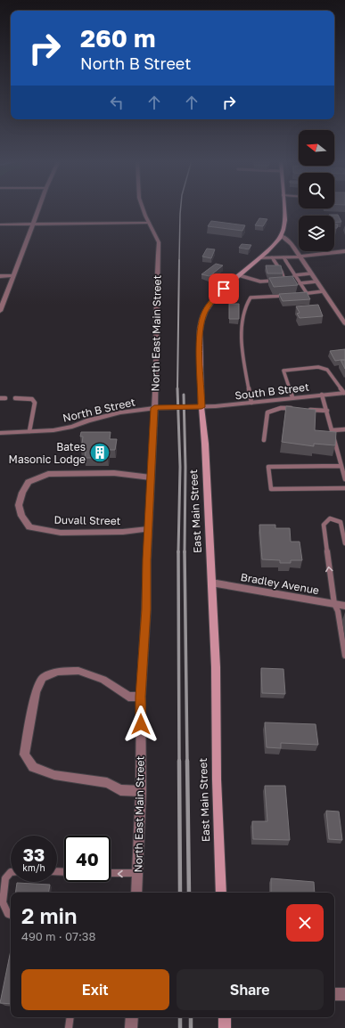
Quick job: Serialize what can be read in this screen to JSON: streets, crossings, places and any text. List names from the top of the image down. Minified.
{"streets":{"main road":["East Main Street"],"street":["North East Main Street","South B Street","North B Street","Duvall Street","Bradley Avenue"]},"crossings":[["North East Main Street","North B Street"],["North East Main Street","Duvall Street"],["South B Street","North B Street"],["South B Street","East Main Street"],["North B Street","East Main Street"],["East Main Street","Bradley Avenue"]],"places":{"building":["Bates Masonic Lodge"]},"north":"left","page":{"turn":["260 m","North B Street"],"speed":"33 km/h","limit":"40","heading":["2 min","490 m · 07:38"],"buttons":["Exit","Share"]}}
